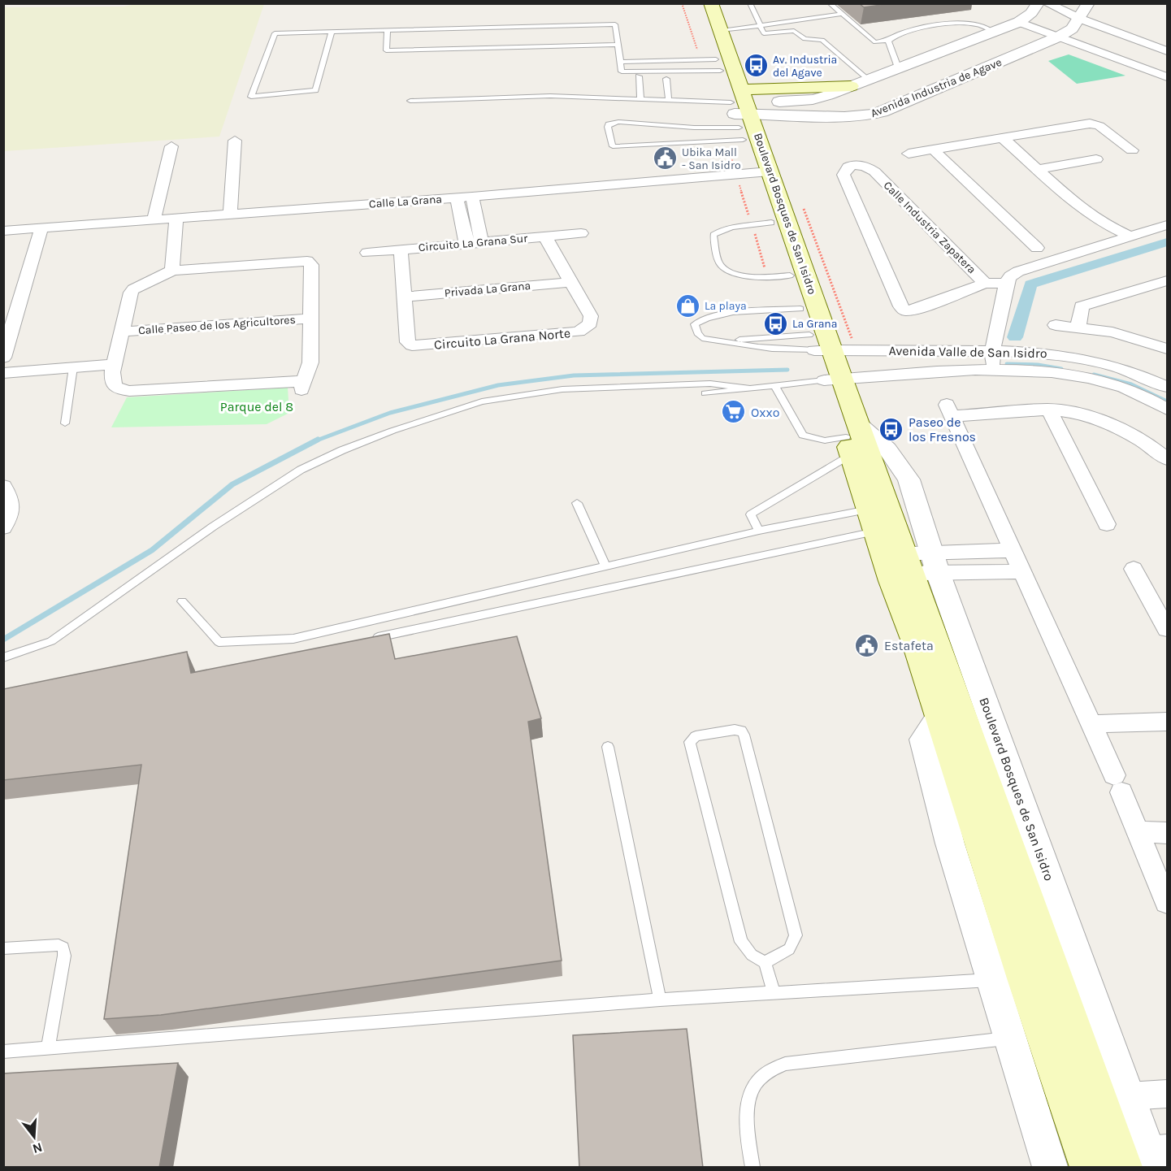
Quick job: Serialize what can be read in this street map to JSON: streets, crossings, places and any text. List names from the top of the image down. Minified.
{"streets":{"main road":["Boulevard Bosques de San Isidro"],"street":["Avenida Industria de Agave","Calle La Grana","Calle Industria Zapatera","Circuito La Grana Sur","Privada La Grana","Calle Paseo de los Agricultores","Circuito La Grana Norte","Avenida Valle de San Isidro"]},"crossings":[["Avenida Industria de Agave","Boulevard Bosques de San Isidro"],["Calle La Grana","Boulevard Bosques de San Isidro"],["Boulevard Bosques de San Isidro","Avenida Valle de San Isidro"],["Privada La Grana","Circuito La Grana Norte"]],"parks":["Parque del 8"],"places":{"bus stop":["Av. Industria del Agave","La Grana","Paseo de los Fresnos"],"public building":["Ubika Mall - San Isidro","Estafeta"],"shop":["La playa"],"supermarket":["Oxxo"]},"north":"bottom"}
